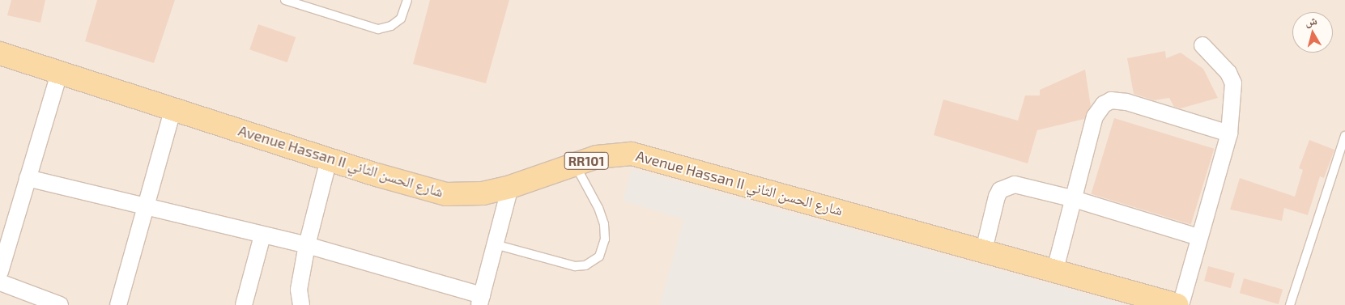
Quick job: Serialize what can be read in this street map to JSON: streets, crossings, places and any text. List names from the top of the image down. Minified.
{"streets":{"main road":["Avenue Hassan II شارع الحسن الثاني","RR101"]},"north":"top"}
